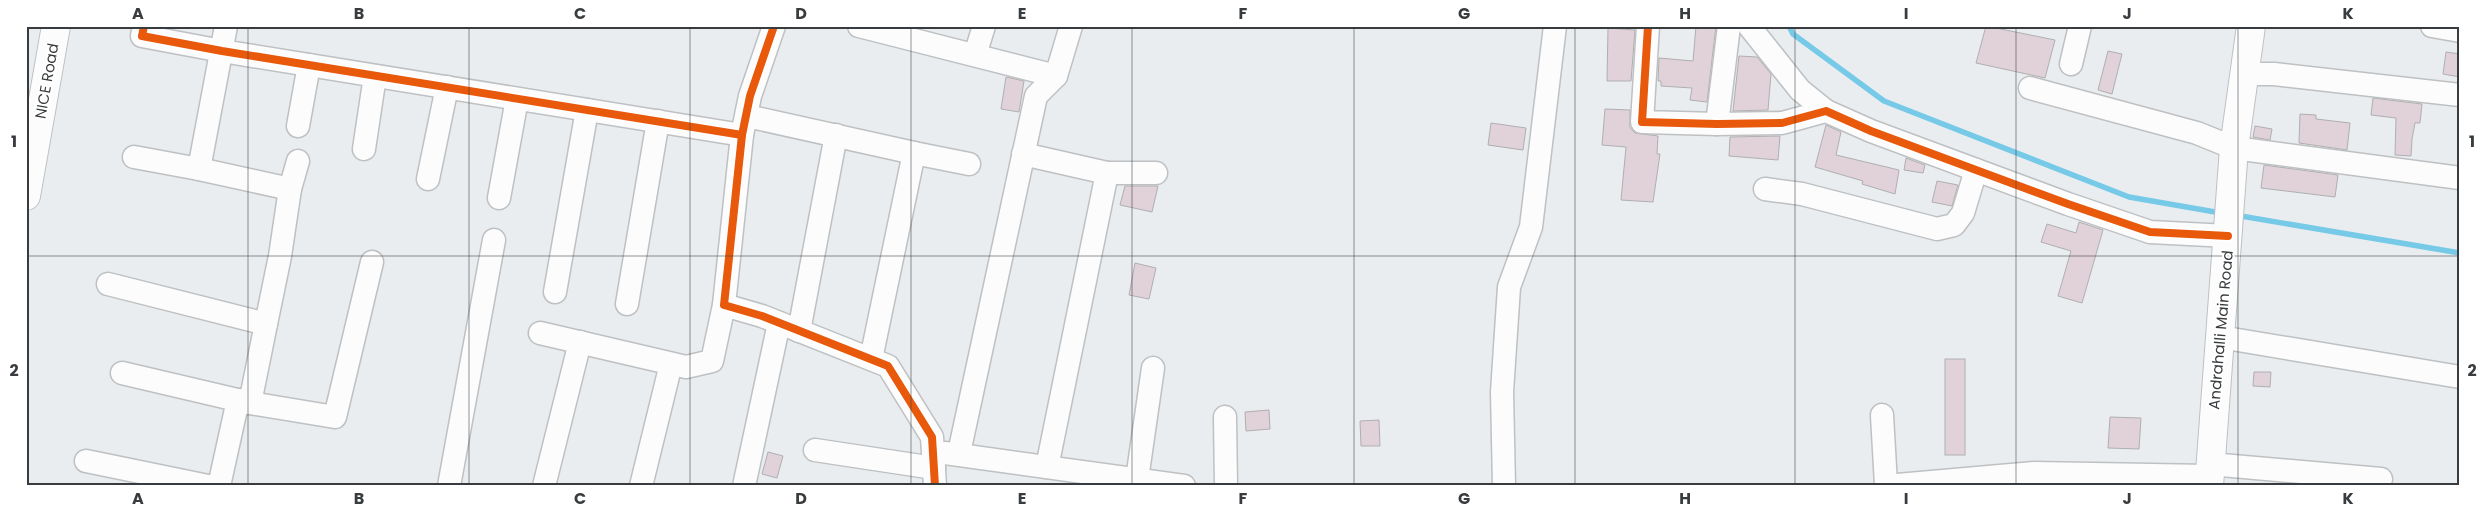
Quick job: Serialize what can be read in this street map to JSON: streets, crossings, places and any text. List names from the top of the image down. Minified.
{"streets":{"main road":["NICE Road","Andrahalli Main Road"]},"grid":{"columns":["A","B","C","D","E","F","G","H","I","J","K"],"rows":["1","2"]}}
